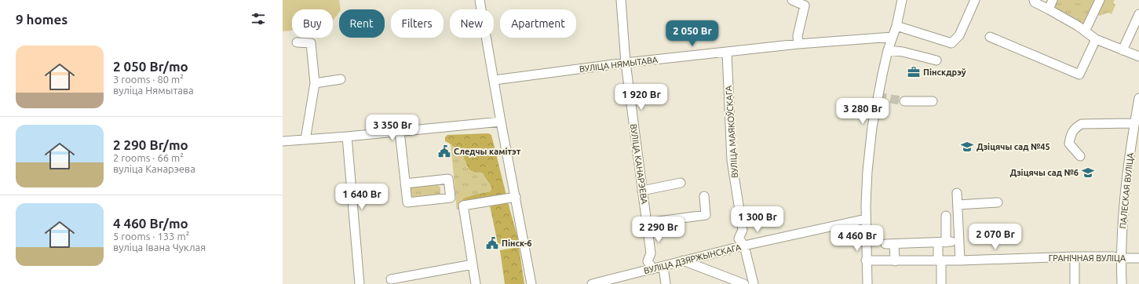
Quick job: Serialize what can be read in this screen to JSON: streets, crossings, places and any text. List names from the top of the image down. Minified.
{"streets":{"street":["ВУЛІЦА НЯМЫТАВА","ВУЛІЦА МАЯКОЎСКАГА","ВУЛІЦА КАНАРЭЕВА","ПАЛЕСКАЯ ВУЛІЦА","ГРАНІЧНАЯ ВУЛІЦА","ВУЛІЦА ДЗЯРЖЫНСКАГА"]},"crossings":[["ВУЛІЦА НЯМЫТАВА","ВУЛІЦА МАЯКОЎСКАГА"],["ВУЛІЦА НЯМЫТАВА","ВУЛІЦА КАНАРЭЕВА"],["ВУЛІЦА МАЯКОЎСКАГА","ВУЛІЦА ДЗЯРЖЫНСКАГА"],["ВУЛІЦА КАНАРЭЕВА","ВУЛІЦА ДЗЯРЖЫНСКАГА"],["ПАЛЕСКАЯ ВУЛІЦА","ГРАНІЧНАЯ ВУЛІЦА"]],"places":{"office":["Пінскдрэў"],"school or university":["Дзіцячы сад №45","Дзіцячы сад №6"],"public building":["Следчы камітэт","Пінск-6"]},"page":{"heading":"9 homes","chip":["Buy","Rent","Filters","New","Apartment"],"price":["2 050 Br","1 920 Br","3 280 Br","3 350 Br","1 640 Br","1 300 Br","2 290 Br","2 070 Br","4 460 Br"],"list":[{"name":"2 050 Br/mo","note":"3 rooms · 80 m² · вуліца Нямытава"},{"name":"2 290 Br/mo","note":"2 rooms · 66 m² · вуліца Канарэева"},{"name":"4 460 Br/mo","note":"5 rooms · 133 m² · вуліца Івана Чуклая"}]}}
